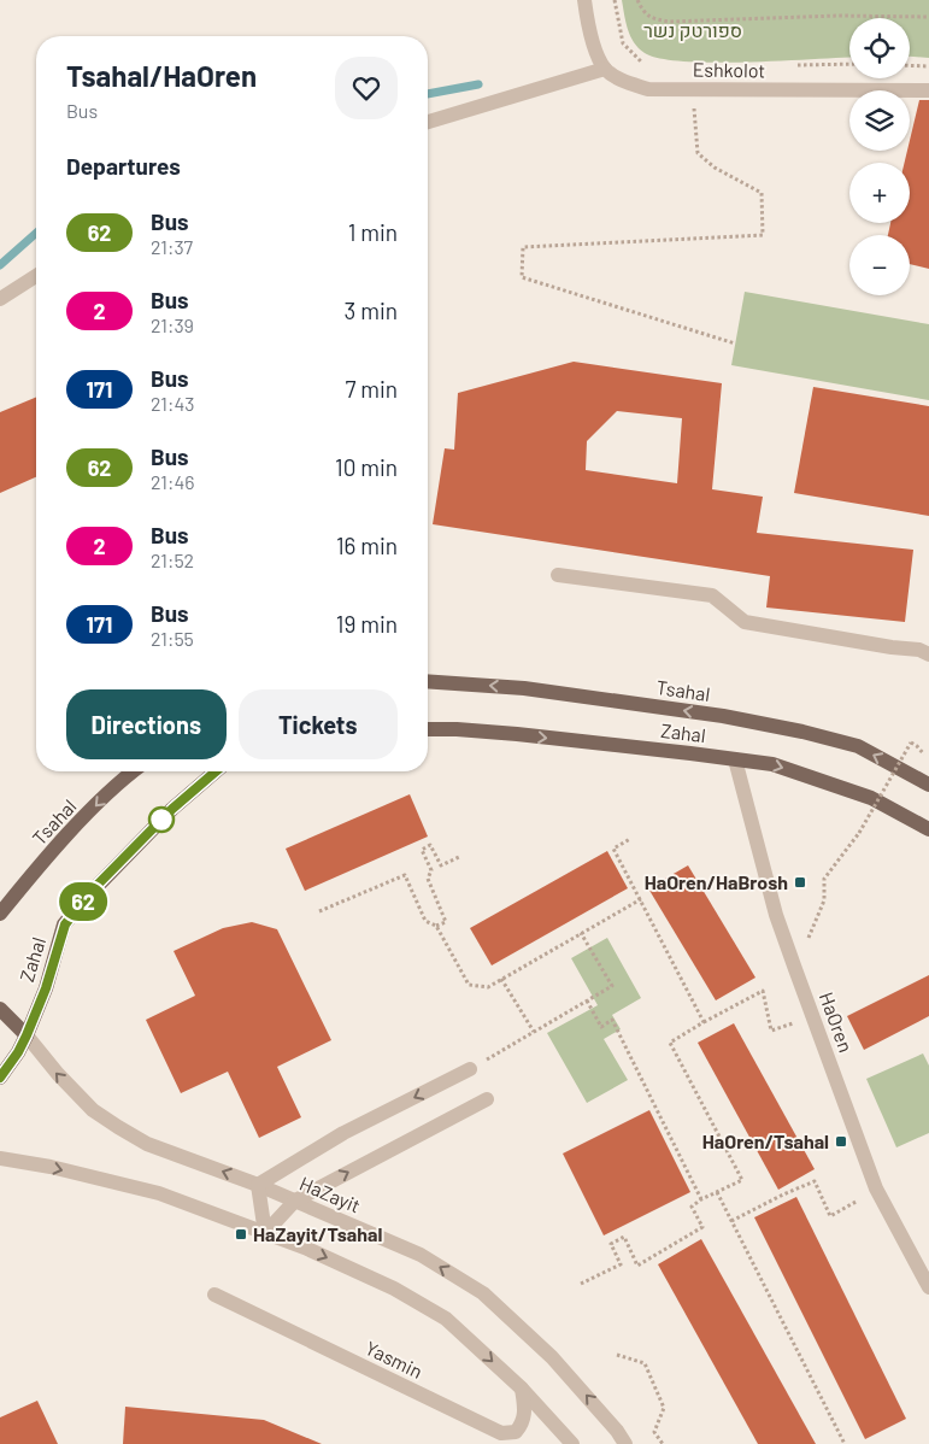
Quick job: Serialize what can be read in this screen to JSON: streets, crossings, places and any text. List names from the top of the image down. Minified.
{"streets":{"main road":["Tsahal","Zahal"],"street":["Eshkolot","HaOren","HaZayit","Yasmin"]},"crossings":[["Zahal","HaOren"],["Zahal","HaZayit"]],"one_way":["Tsahal","Zahal"],"parks":["ספורטק נשר"],"places":{"transit":["HaOren/HaBrosh","HaOren/Tsahal","HaZayit/Tsahal"]},"lines":["bus line 62"],"page":{"on_map":"62","map_buttons":["+","−"],"heading":[["Tsahal/HaOren","Bus"],"Departures"],"list":[{"mark":"62","name":"Bus","note":"21:37","value":"1 min"},{"mark":"2","name":"Bus","note":"21:39","value":"3 min"},{"mark":"171","name":"Bus","note":"21:43","value":"7 min"},{"mark":"62","name":"Bus","note":"21:46","value":"10 min"},{"mark":"2","name":"Bus","note":"21:52","value":"16 min"},{"mark":"171","name":"Bus","note":"21:55","value":"19 min"}],"buttons":["Directions","Tickets"]}}
